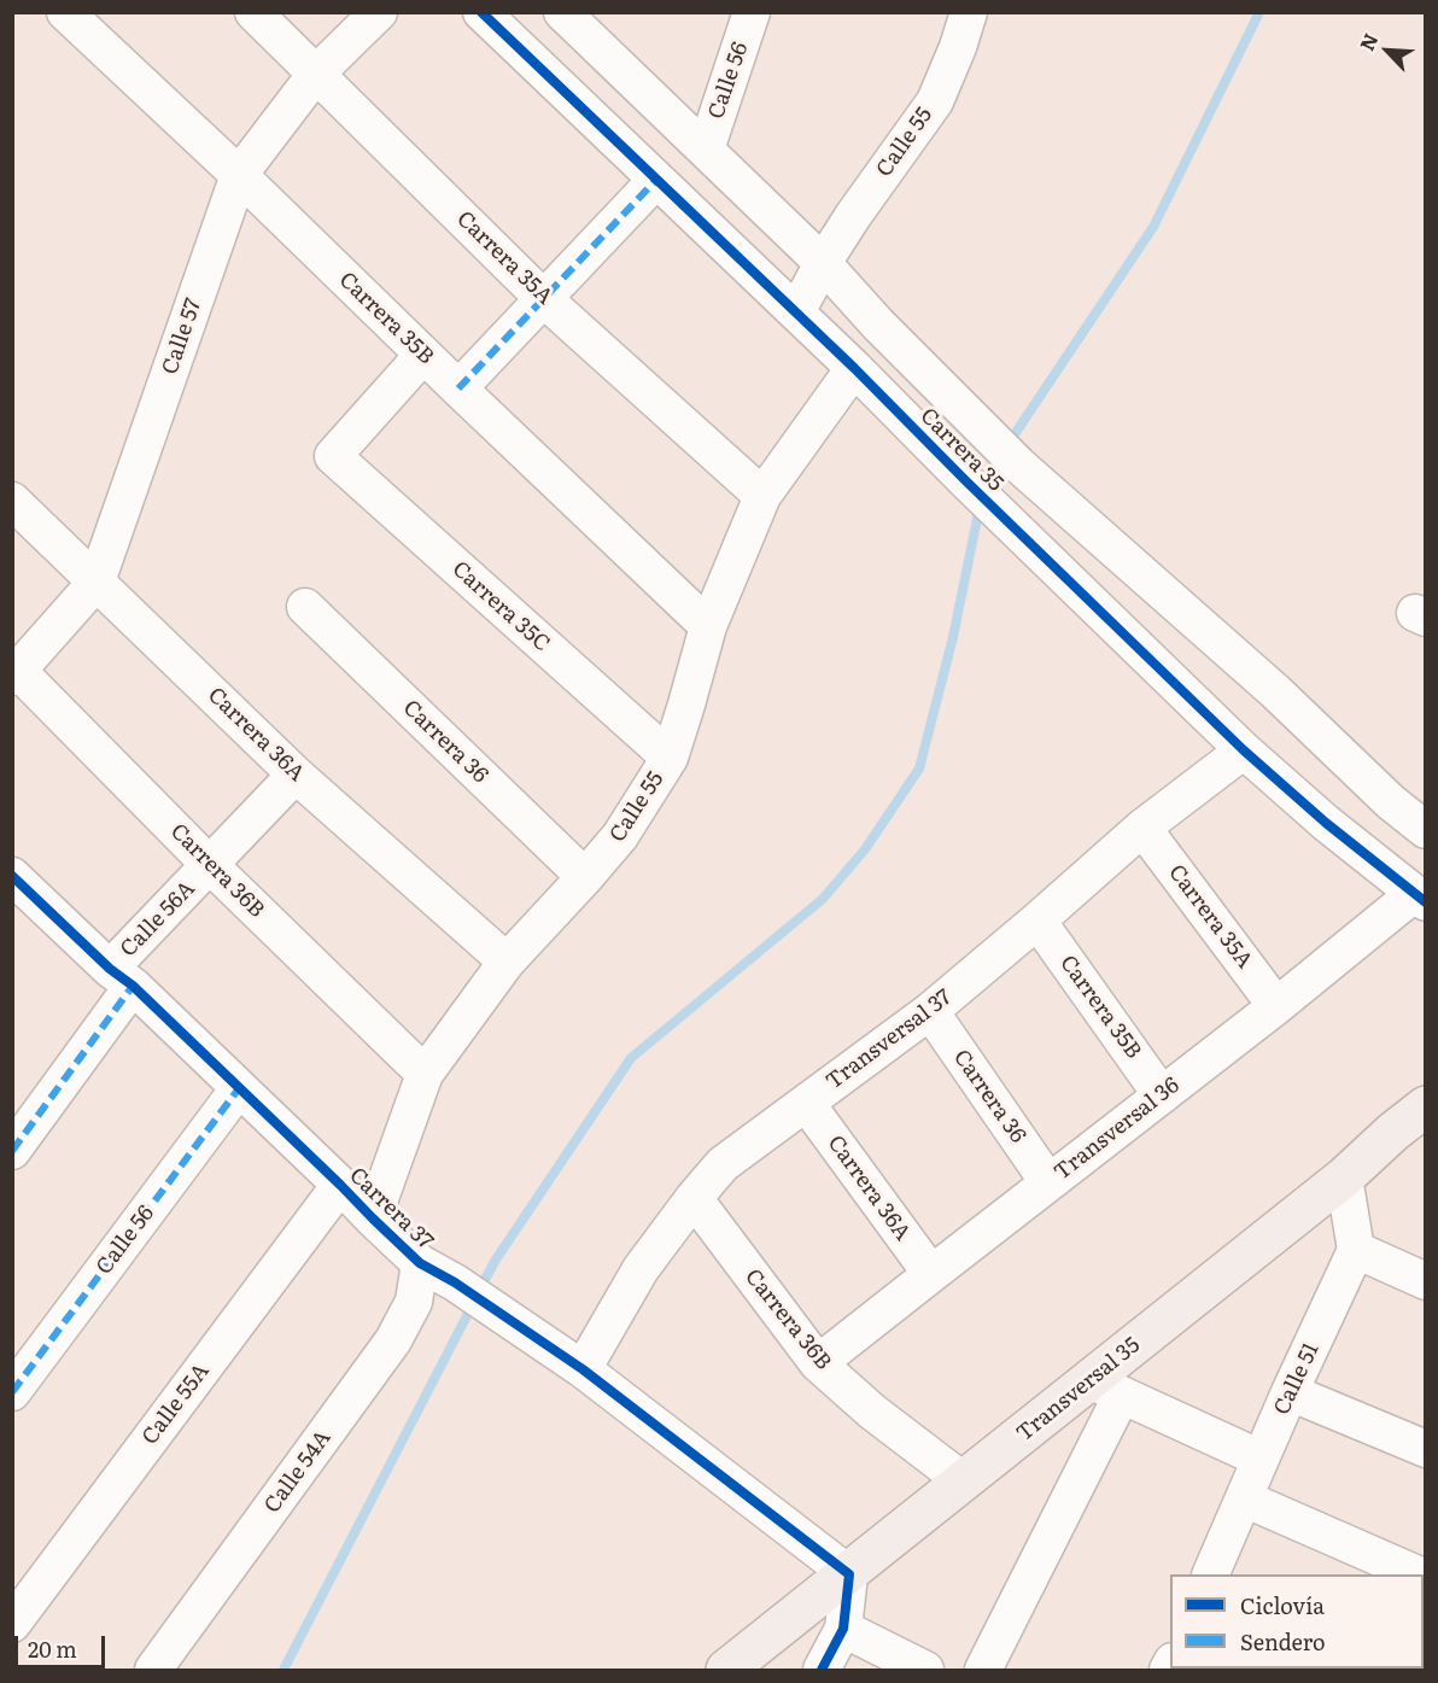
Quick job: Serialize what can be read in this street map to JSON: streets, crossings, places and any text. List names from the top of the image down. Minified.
{"streets":{"main road":["Transversal 35"],"street":["Calle 56","Calle 55","Carrera 35A","Carrera 35B","Calle 57","Carrera 35","Carrera 35C","Carrera 36A","Carrera 36","Carrera 36B","Calle 56A","Transversal 37","Transversal 36","Carrera 37","Calle 51","Calle 55A","Calle 54A"]},"crossings":[["Calle 56","Carrera 35"],["Calle 56","Carrera 37"],["Calle 55","Carrera 35A"],["Calle 55","Carrera 35B"],["Calle 55","Carrera 35"],["Calle 55","Carrera 35C"],["Calle 55","Carrera 36A"],["Calle 55","Carrera 36"],["Calle 55","Carrera 36B"],["Calle 55","Carrera 37"],["Carrera 35A","Calle 57"],["Carrera 35A","Transversal 37"],["Carrera 35A","Transversal 36"],["Carrera 35B","Calle 57"],["Carrera 35B","Carrera 35C"],["Carrera 35B","Transversal 37"],["Carrera 35B","Transversal 36"],["Calle 57","Carrera 36A"],["Calle 57","Carrera 36B"],["Carrera 35","Transversal 37"],["Carrera 35","Transversal 36"],["Carrera 36A","Calle 56A"],["Carrera 36A","Transversal 37"],["Carrera 36A","Transversal 36"],["Carrera 36","Transversal 37"],["Carrera 36","Transversal 36"],["Carrera 36B","Calle 56A"],["Carrera 36B","Transversal 37"],["Carrera 36B","Transversal 36"],["Carrera 36B","Transversal 35"],["Calle 56A","Carrera 37"],["Transversal 37","Carrera 37"],["Carrera 37","Transversal 35"],["Carrera 37","Calle 55A"],["Carrera 37","Calle 54A"]],"legend":["Ciclovía","Sendero"],"scale_bar":"20 m","north":"top left"}
